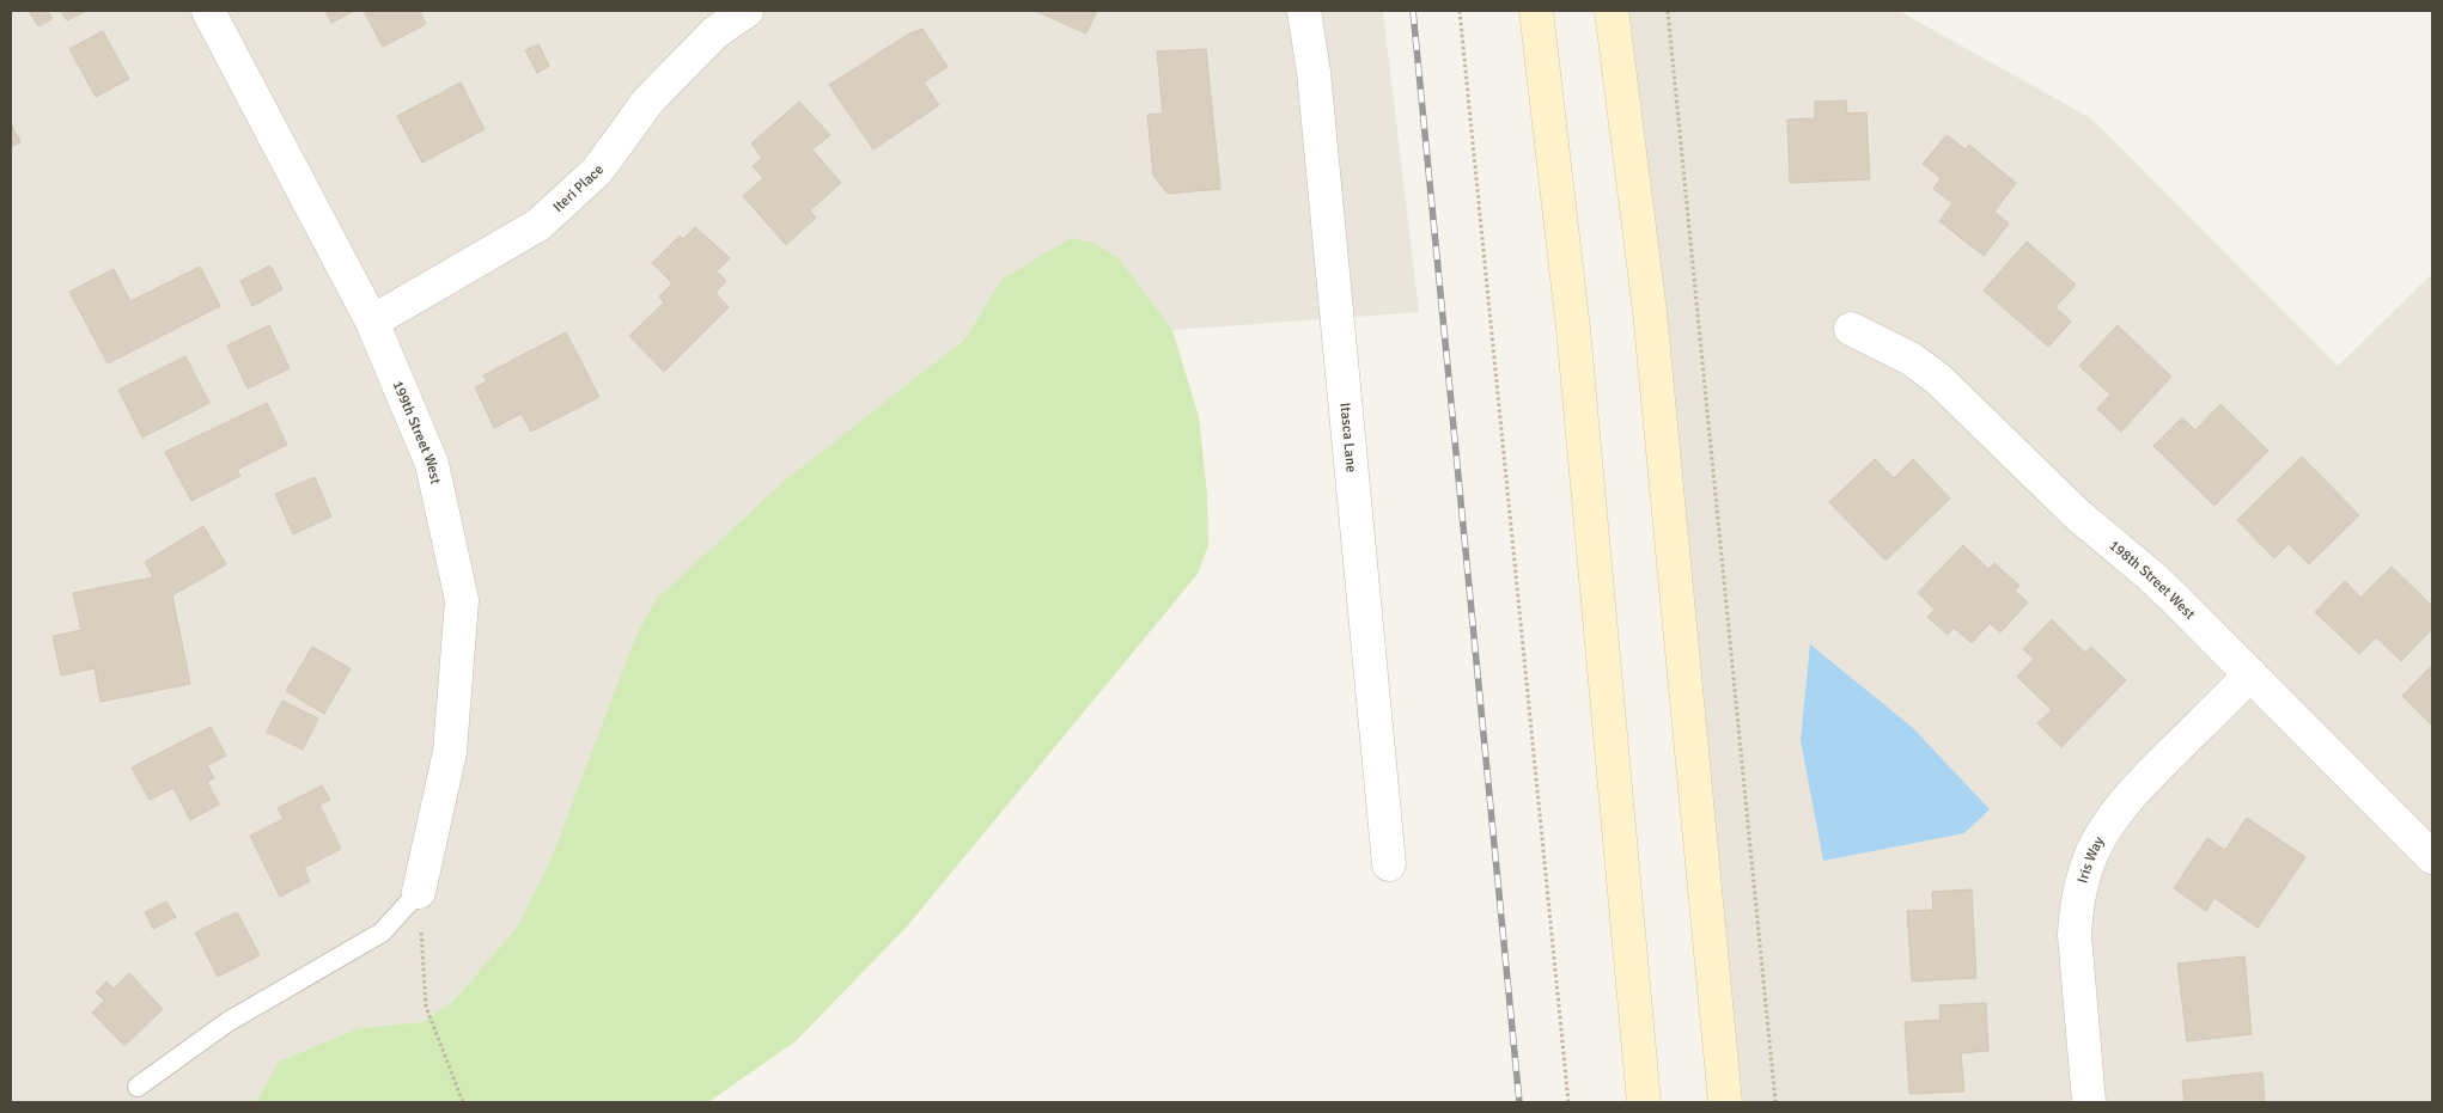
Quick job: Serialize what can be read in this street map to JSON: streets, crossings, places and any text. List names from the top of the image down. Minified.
{"streets":{"street":["Iteri Place","199th Street West","Itasca Lane","198th Street West","Iris Way"]},"crossings":[["Iteri Place","199th Street West"],["198th Street West","Iris Way"]]}
